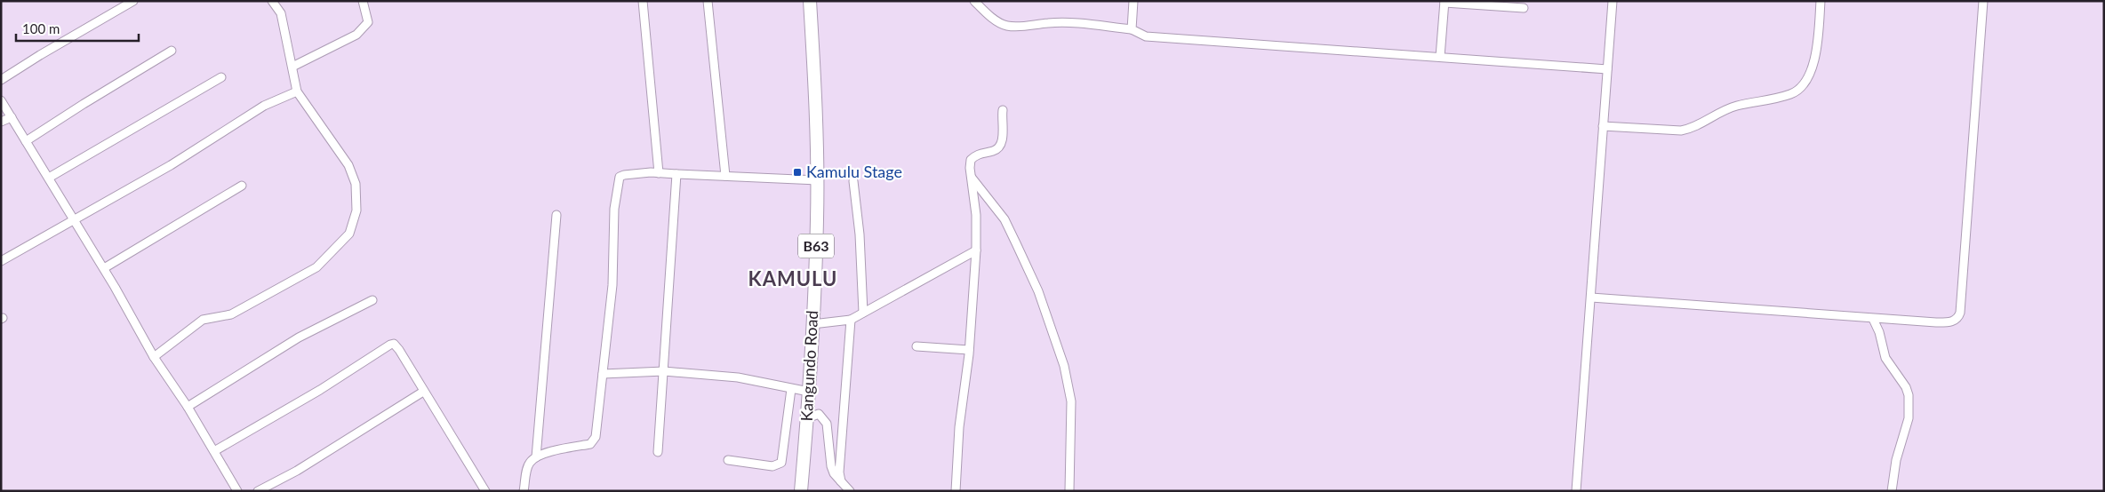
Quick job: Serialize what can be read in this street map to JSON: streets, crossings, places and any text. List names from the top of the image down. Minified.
{"streets":{"highway":["B63","Kangundo Road"]},"districts":["KAMULU"],"places":{"transit":["Kamulu Stage"]},"scale_bar":"100 m"}
